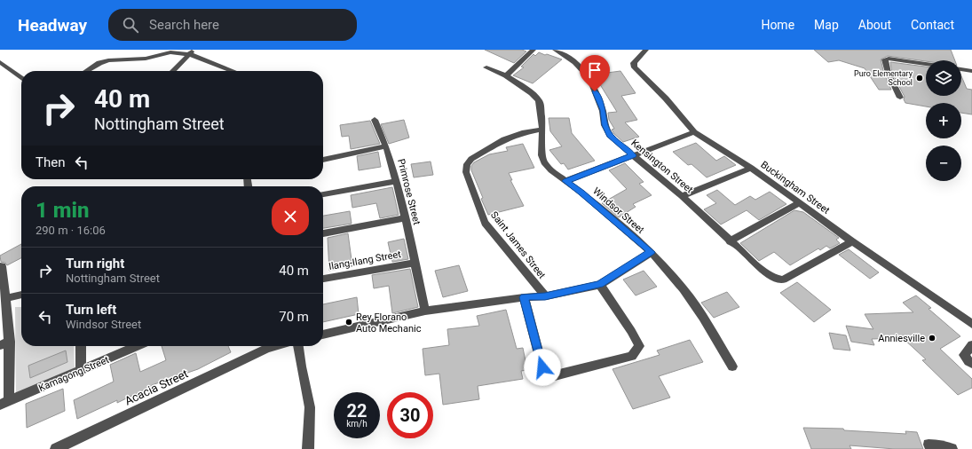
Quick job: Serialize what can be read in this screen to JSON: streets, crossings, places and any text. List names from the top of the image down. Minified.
{"streets":{"street":["Kensington Street","Buckingham Street","Primrose Street","Windsor Street","Saint James Street","Ilang-Ilang Street","Kamagong Street","Acacia Street"]},"crossings":[["Kensington Street","Buckingham Street"],["Primrose Street","Ilang-Ilang Street"],["Windsor Street","Saint James Street"]],"places":["Puro Elementary School","Rey Florano Auto Mechanic","Anniesville"],"page":{"header":"Headway","search":"Search here","nav":["Home","Map","About","Contact"],"map_buttons":["+","−"],"turn":["40 m","Nottingham Street"],"then":"Then","heading":["1 min","290 m · 16:06"],"list":[{"name":"Turn right","note":"Nottingham Street","value":"40 m"},{"name":"Turn left","note":"Windsor Street","value":"70 m"}],"speed":"22 km/h","limit":"30"}}
